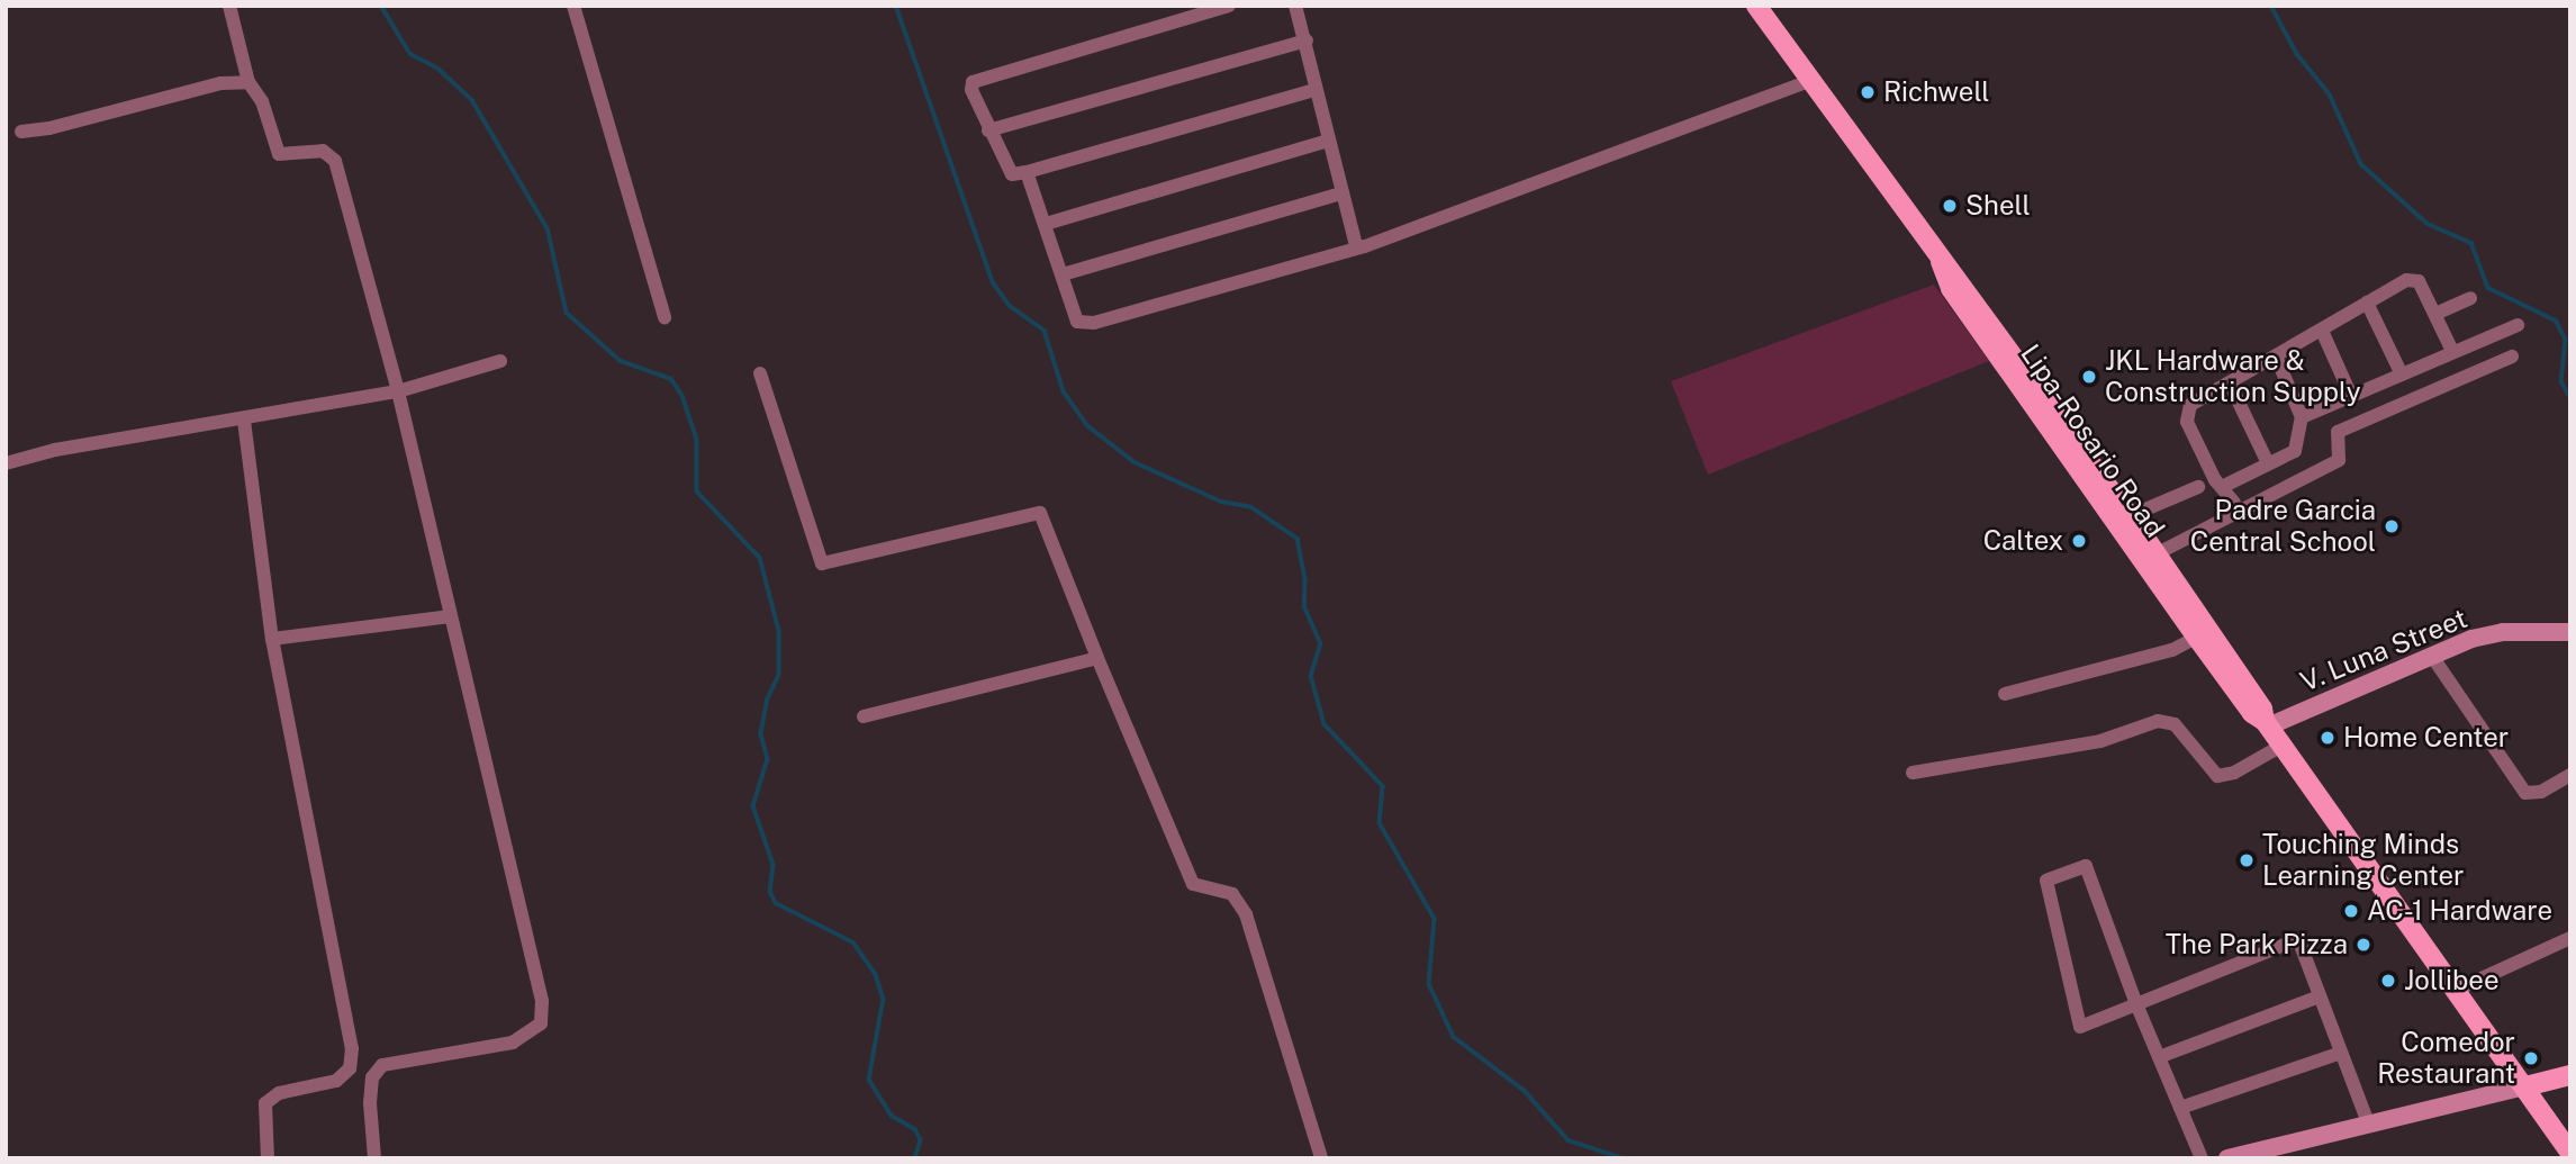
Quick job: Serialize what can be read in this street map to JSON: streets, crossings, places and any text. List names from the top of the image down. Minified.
{"streets":{"main road":["Lipa-Rosario Road"],"street":["V. Luna Street"]},"crossings":[["Lipa-Rosario Road","V. Luna Street"]],"places":["Richwell","Shell","JKL Hardware & Construction Supply","Padre Garcia Central School","Caltex","Home Center","Touching Minds Learning Center","AC-1 Hardware","The Park Pizza","Jollibee","Comedor Restaurant"]}
